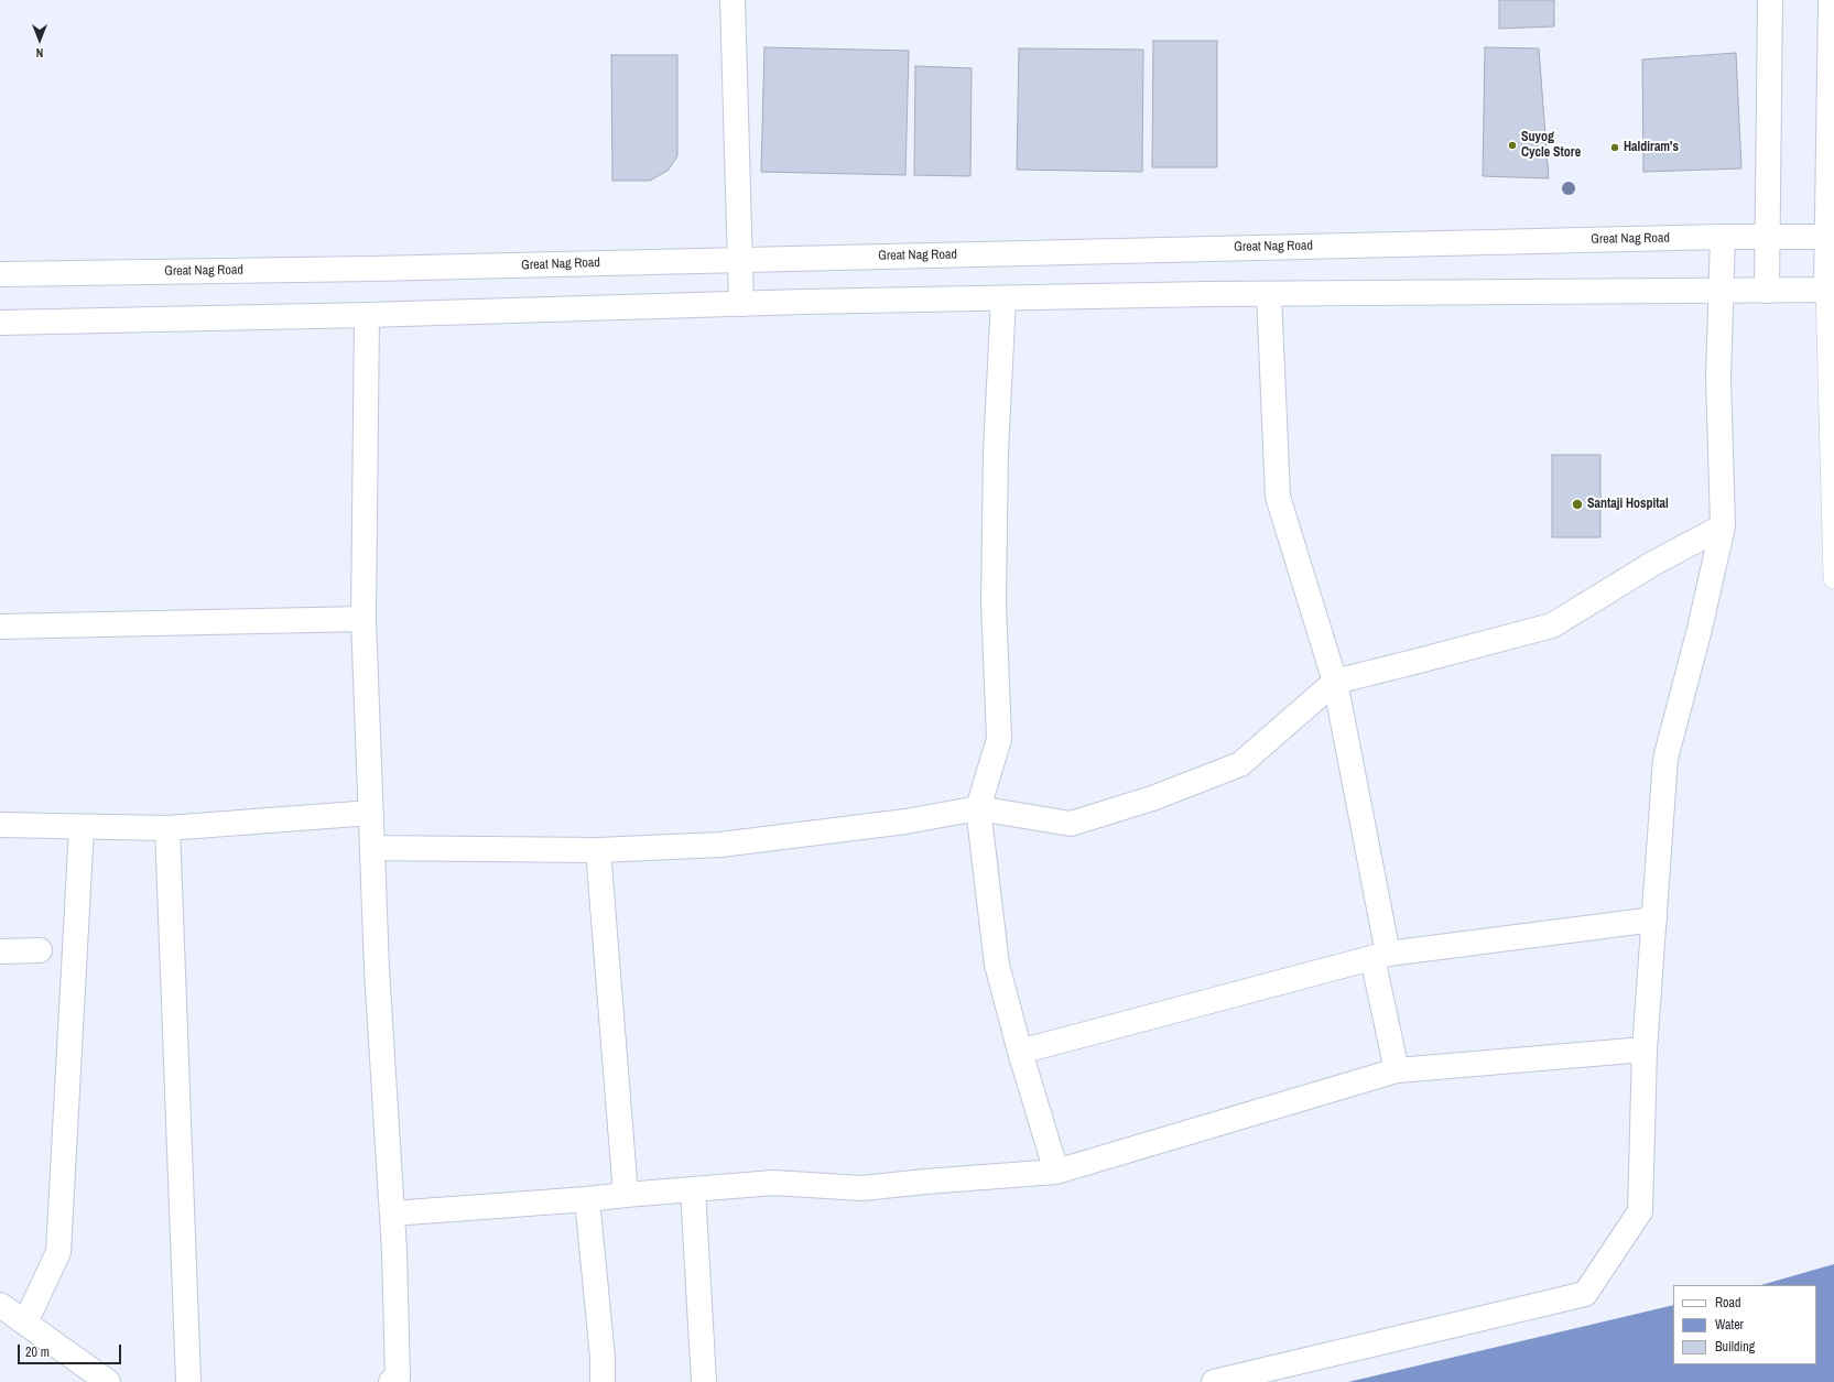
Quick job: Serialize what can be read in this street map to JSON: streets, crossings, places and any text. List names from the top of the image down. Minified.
{"streets":{"street":["Great Nag Road"]},"places":["Suyog Cycle Store","Haldiram's","Santaji Hospital"],"legend":["Road","Water","Building"],"scale_bar":"20 m","north":"bottom"}
